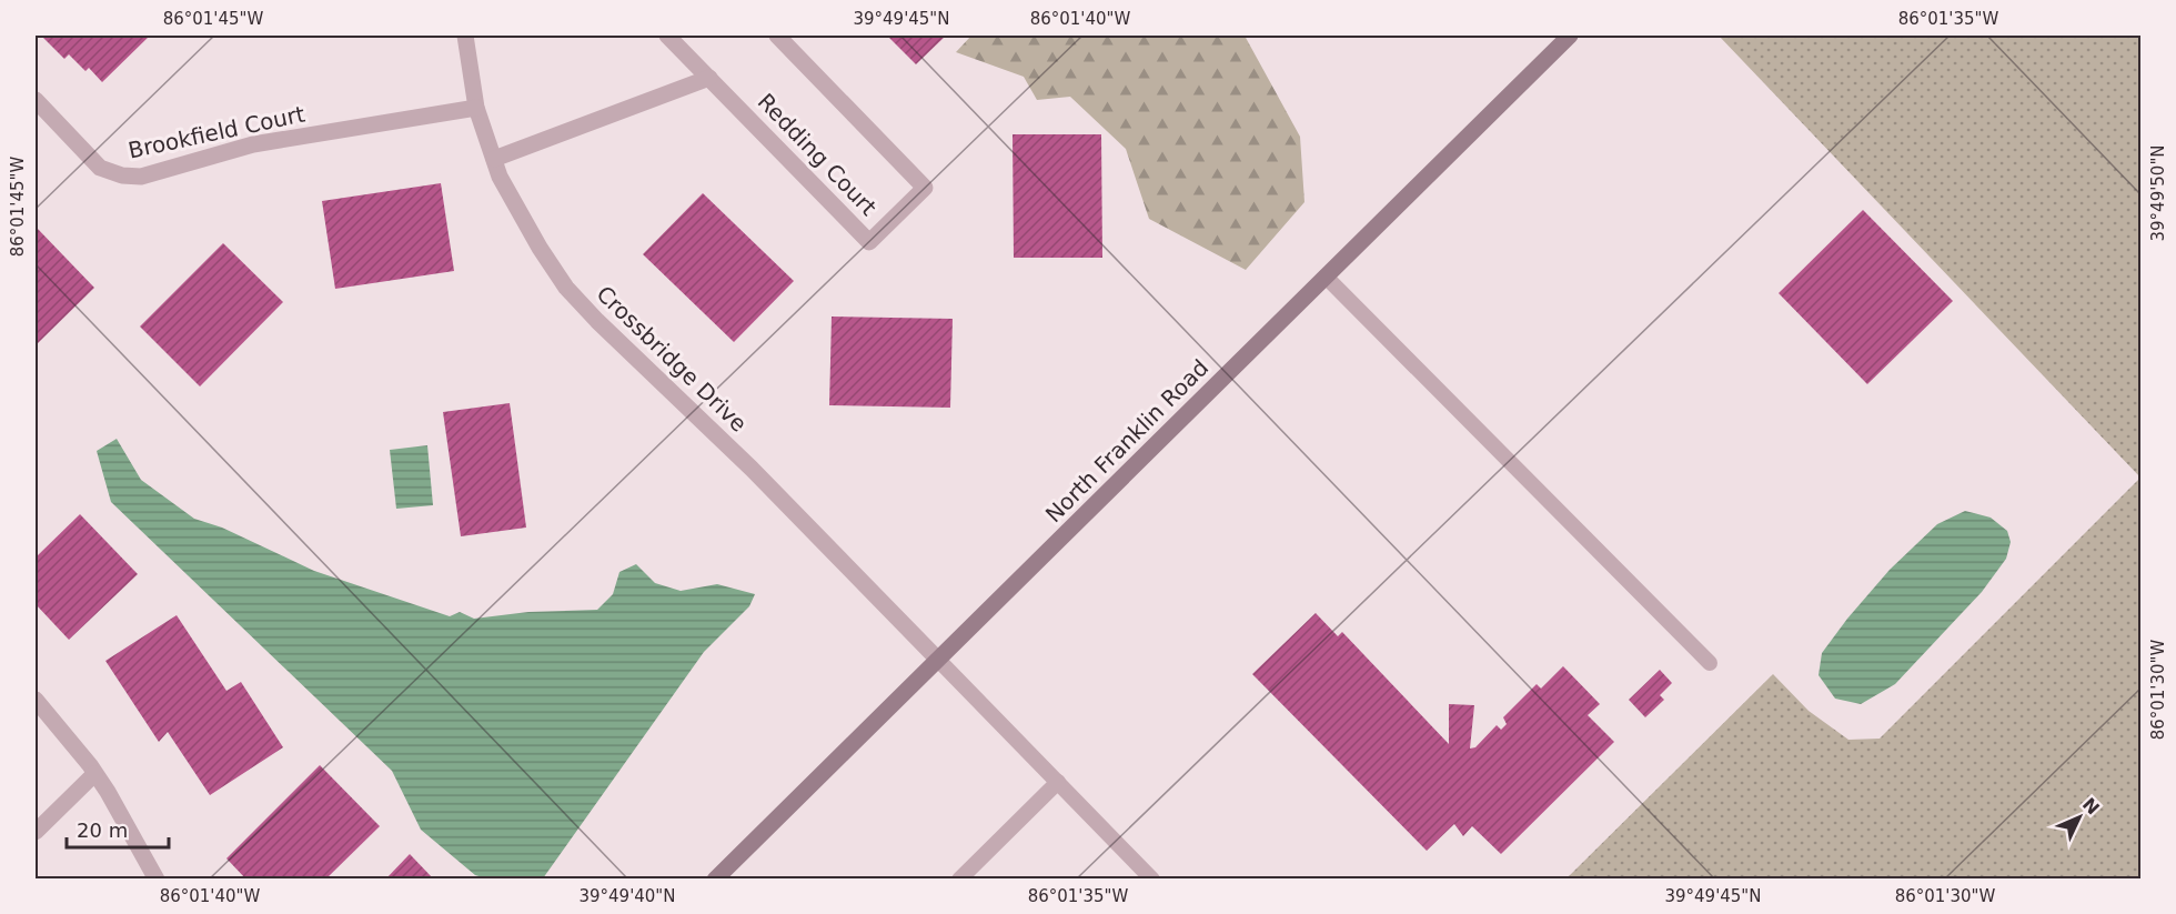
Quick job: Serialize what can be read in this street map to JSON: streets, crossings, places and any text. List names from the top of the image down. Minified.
{"streets":{"main road":["North Franklin Road"],"street":["Brookfield Court","Redding Court","Crossbridge Drive"]},"crossings":[["Brookfield Court","Crossbridge Drive"],["Crossbridge Drive","North Franklin Road"]],"scale_bar":"20 m","north":"top right","coordinates":["86°01'45\"W","39°49'45\"N","86°01'40\"W","86°01'35\"W","39°49'50\"N","86°01'30\"W","39°49'40\"N"]}
